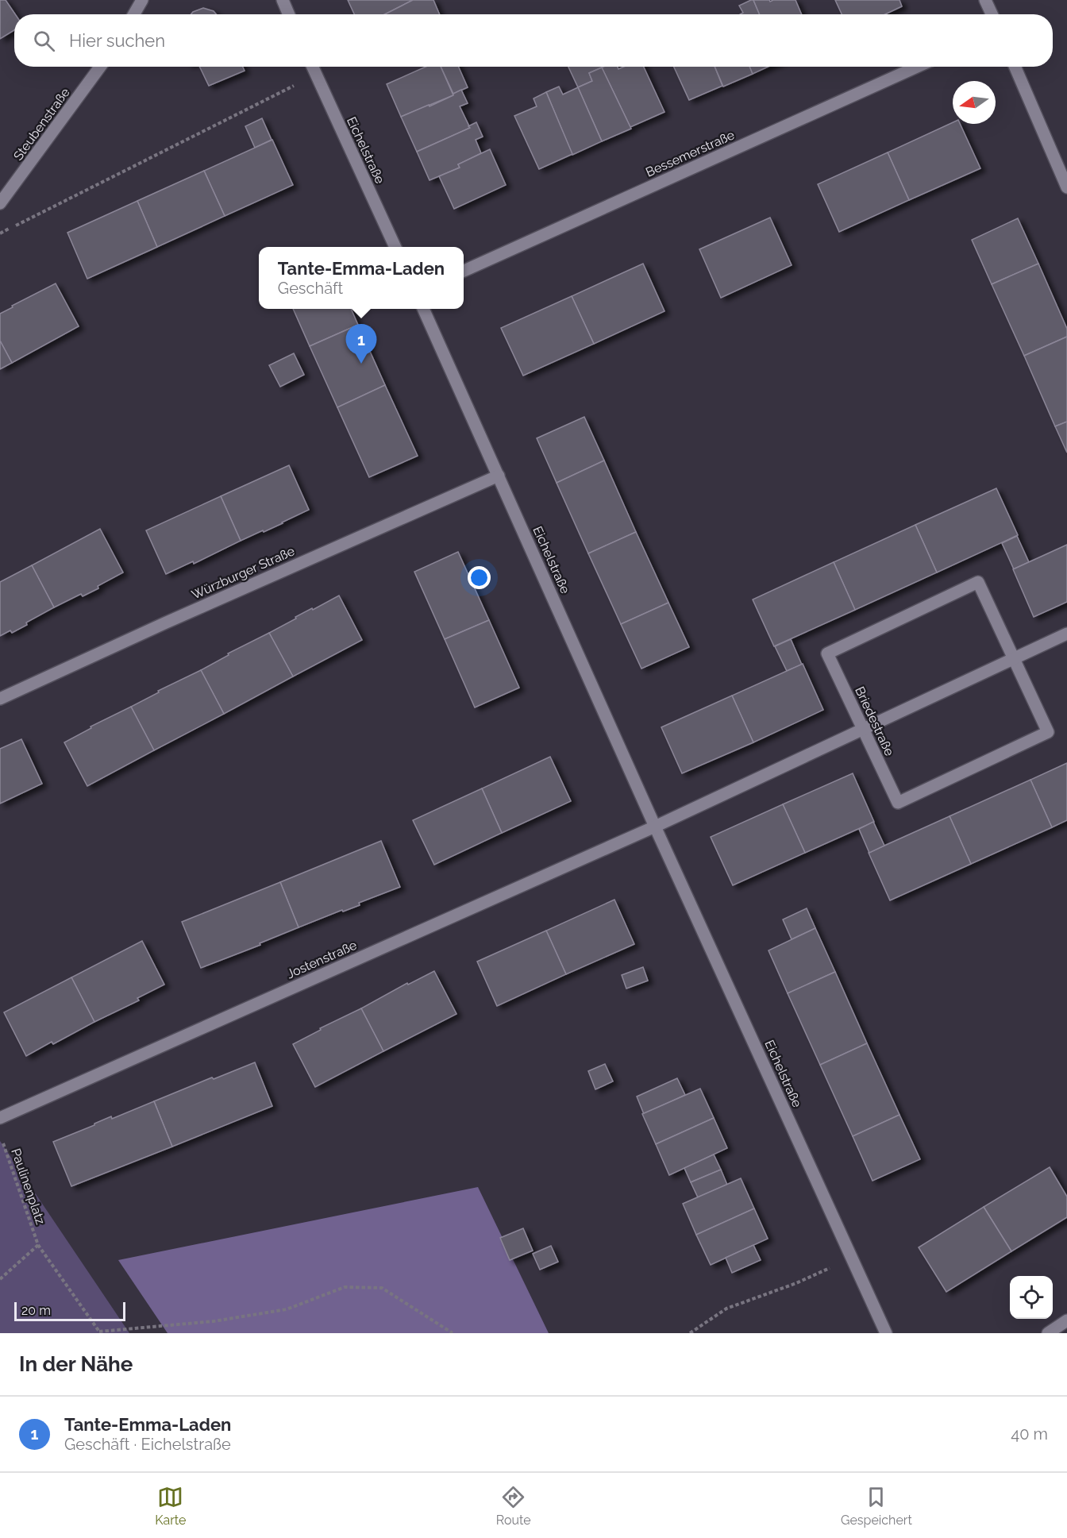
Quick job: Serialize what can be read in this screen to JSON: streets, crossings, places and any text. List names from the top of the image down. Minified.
{"streets":{"street":["Steubenstraße","Eichelstraße","Bessemerstraße","Würzburger Straße","Briedestraße","Jostenstraße"],"path":["Paulinenplatz"]},"crossings":[["Eichelstraße","Würzburger Straße"],["Eichelstraße","Jostenstraße"]],"scale_bar":"20 m","north":"left","page":{"search":"Hier suchen","popup":["Tante-Emma-Laden","Geschäft"],"pins":"1","scale":"20 m","heading":"In der Nähe","list":[{"mark":"1","name":"Tante-Emma-Laden","note":"Geschäft · Eichelstraße","value":"40 m"}],"nav":["Karte","Route","Gespeichert"]}}
